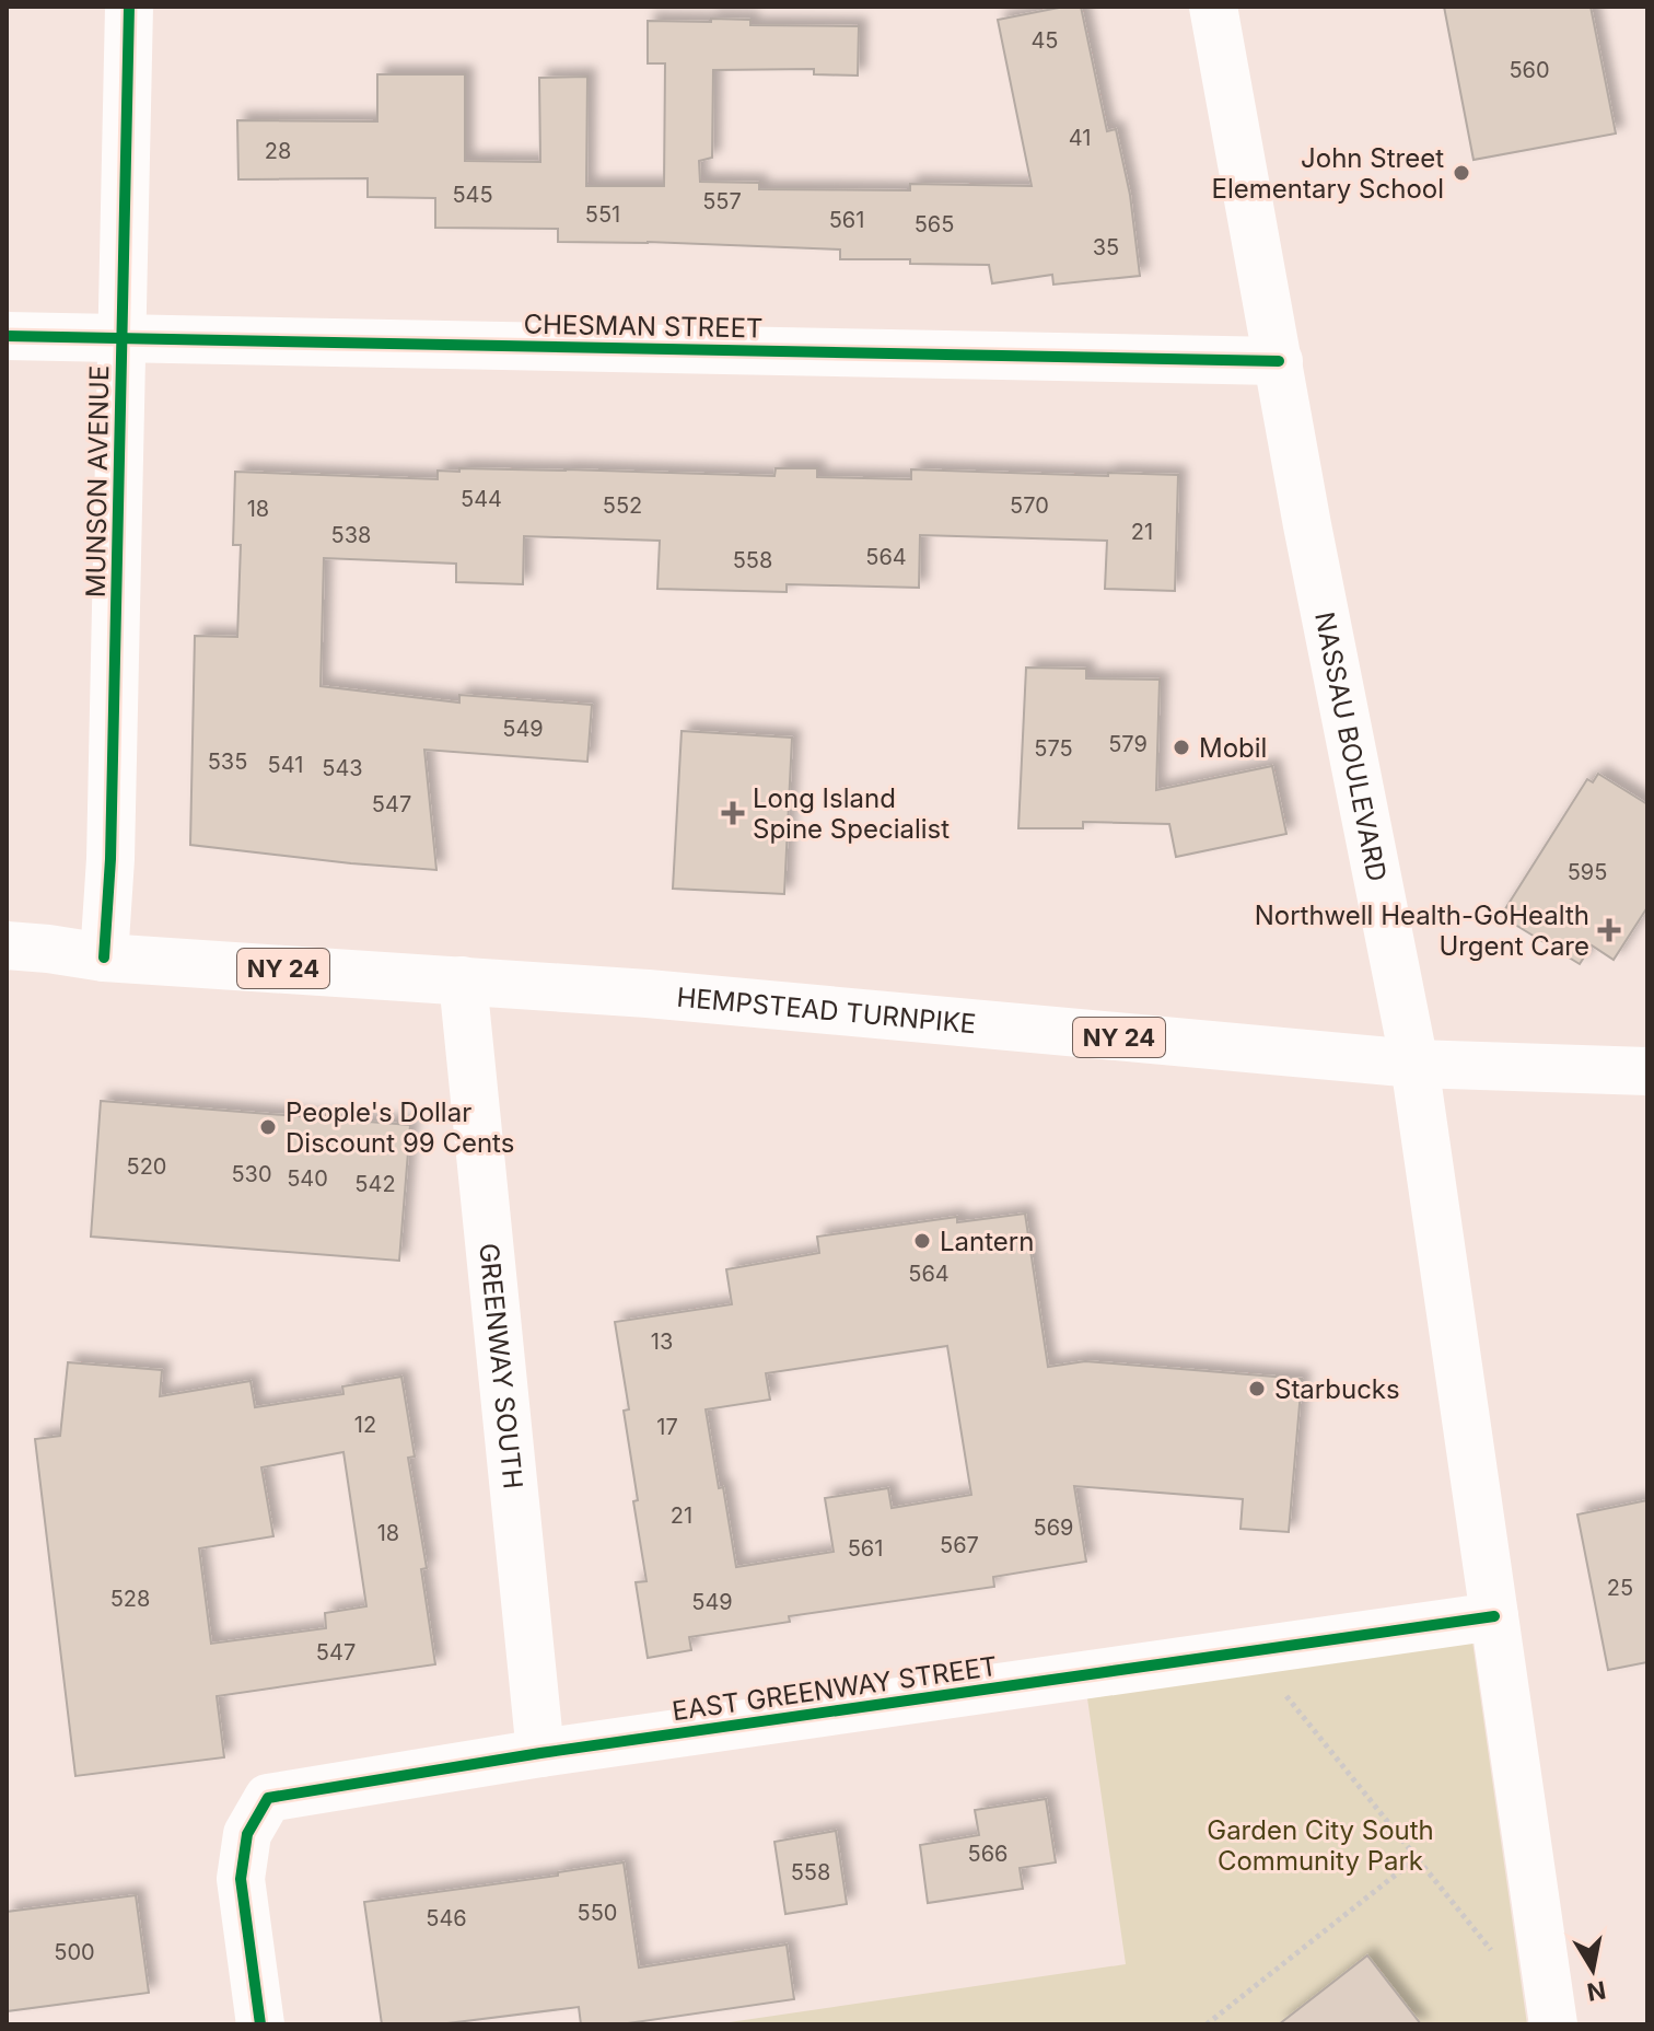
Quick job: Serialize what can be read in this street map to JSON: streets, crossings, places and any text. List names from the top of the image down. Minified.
{"streets":{"street":["CHESMAN STREET","MUNSON AVENUE","NASSAU BOULEVARD","NY 24","HEMPSTEAD TURNPIKE","GREENWAY SOUTH","EAST GREENWAY STREET"]},"crossings":[["CHESMAN STREET","MUNSON AVENUE"],["CHESMAN STREET","NASSAU BOULEVARD"],["MUNSON AVENUE","HEMPSTEAD TURNPIKE"],["NASSAU BOULEVARD","HEMPSTEAD TURNPIKE"],["NASSAU BOULEVARD","EAST GREENWAY STREET"],["HEMPSTEAD TURNPIKE","GREENWAY SOUTH"],["GREENWAY SOUTH","EAST GREENWAY STREET"]],"parks":["Garden City South Community Park"],"places":{"other":["John Street Elementary School","Mobil","People's Dollar Discount 99 Cents","Lantern","Starbucks"],"health":["Long Island Spine Specialist","Northwell Health-GoHealth Urgent Care"]},"house_numbers":["45","560","41","28","545","557","551","561","565","35","544","552","570","18","21","538","564","558","549","579","575","535","541","543","547","595","520","530","540","542","564","13","12","17","21","569","18","567","561","25","528","549","547","566","558","550","546","500"],"north":"bottom"}
